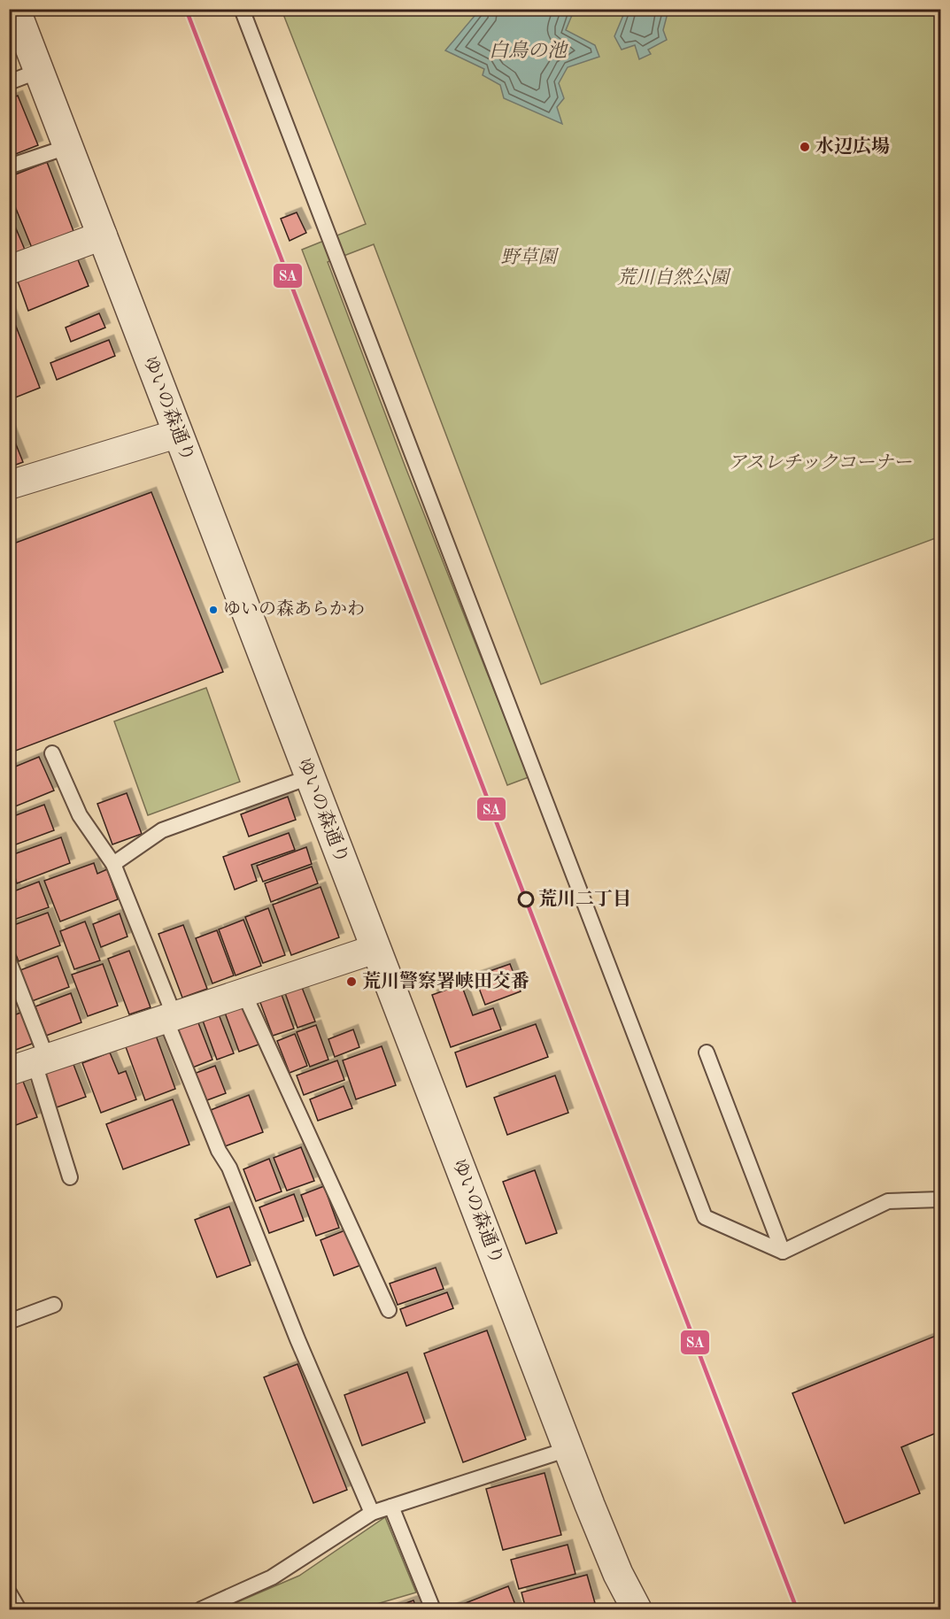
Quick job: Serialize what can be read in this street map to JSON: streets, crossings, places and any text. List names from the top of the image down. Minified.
{"streets":{"street":["ゆいの森通り"]},"water":["白鳥の池"],"parks":["野草園","荒川自然公園","アスレチックコーナー"],"places":["水辺広場","ゆいの森あらかわ","荒川二丁目","荒川警察署峡田交番"],"lines":["transit line SA"]}
